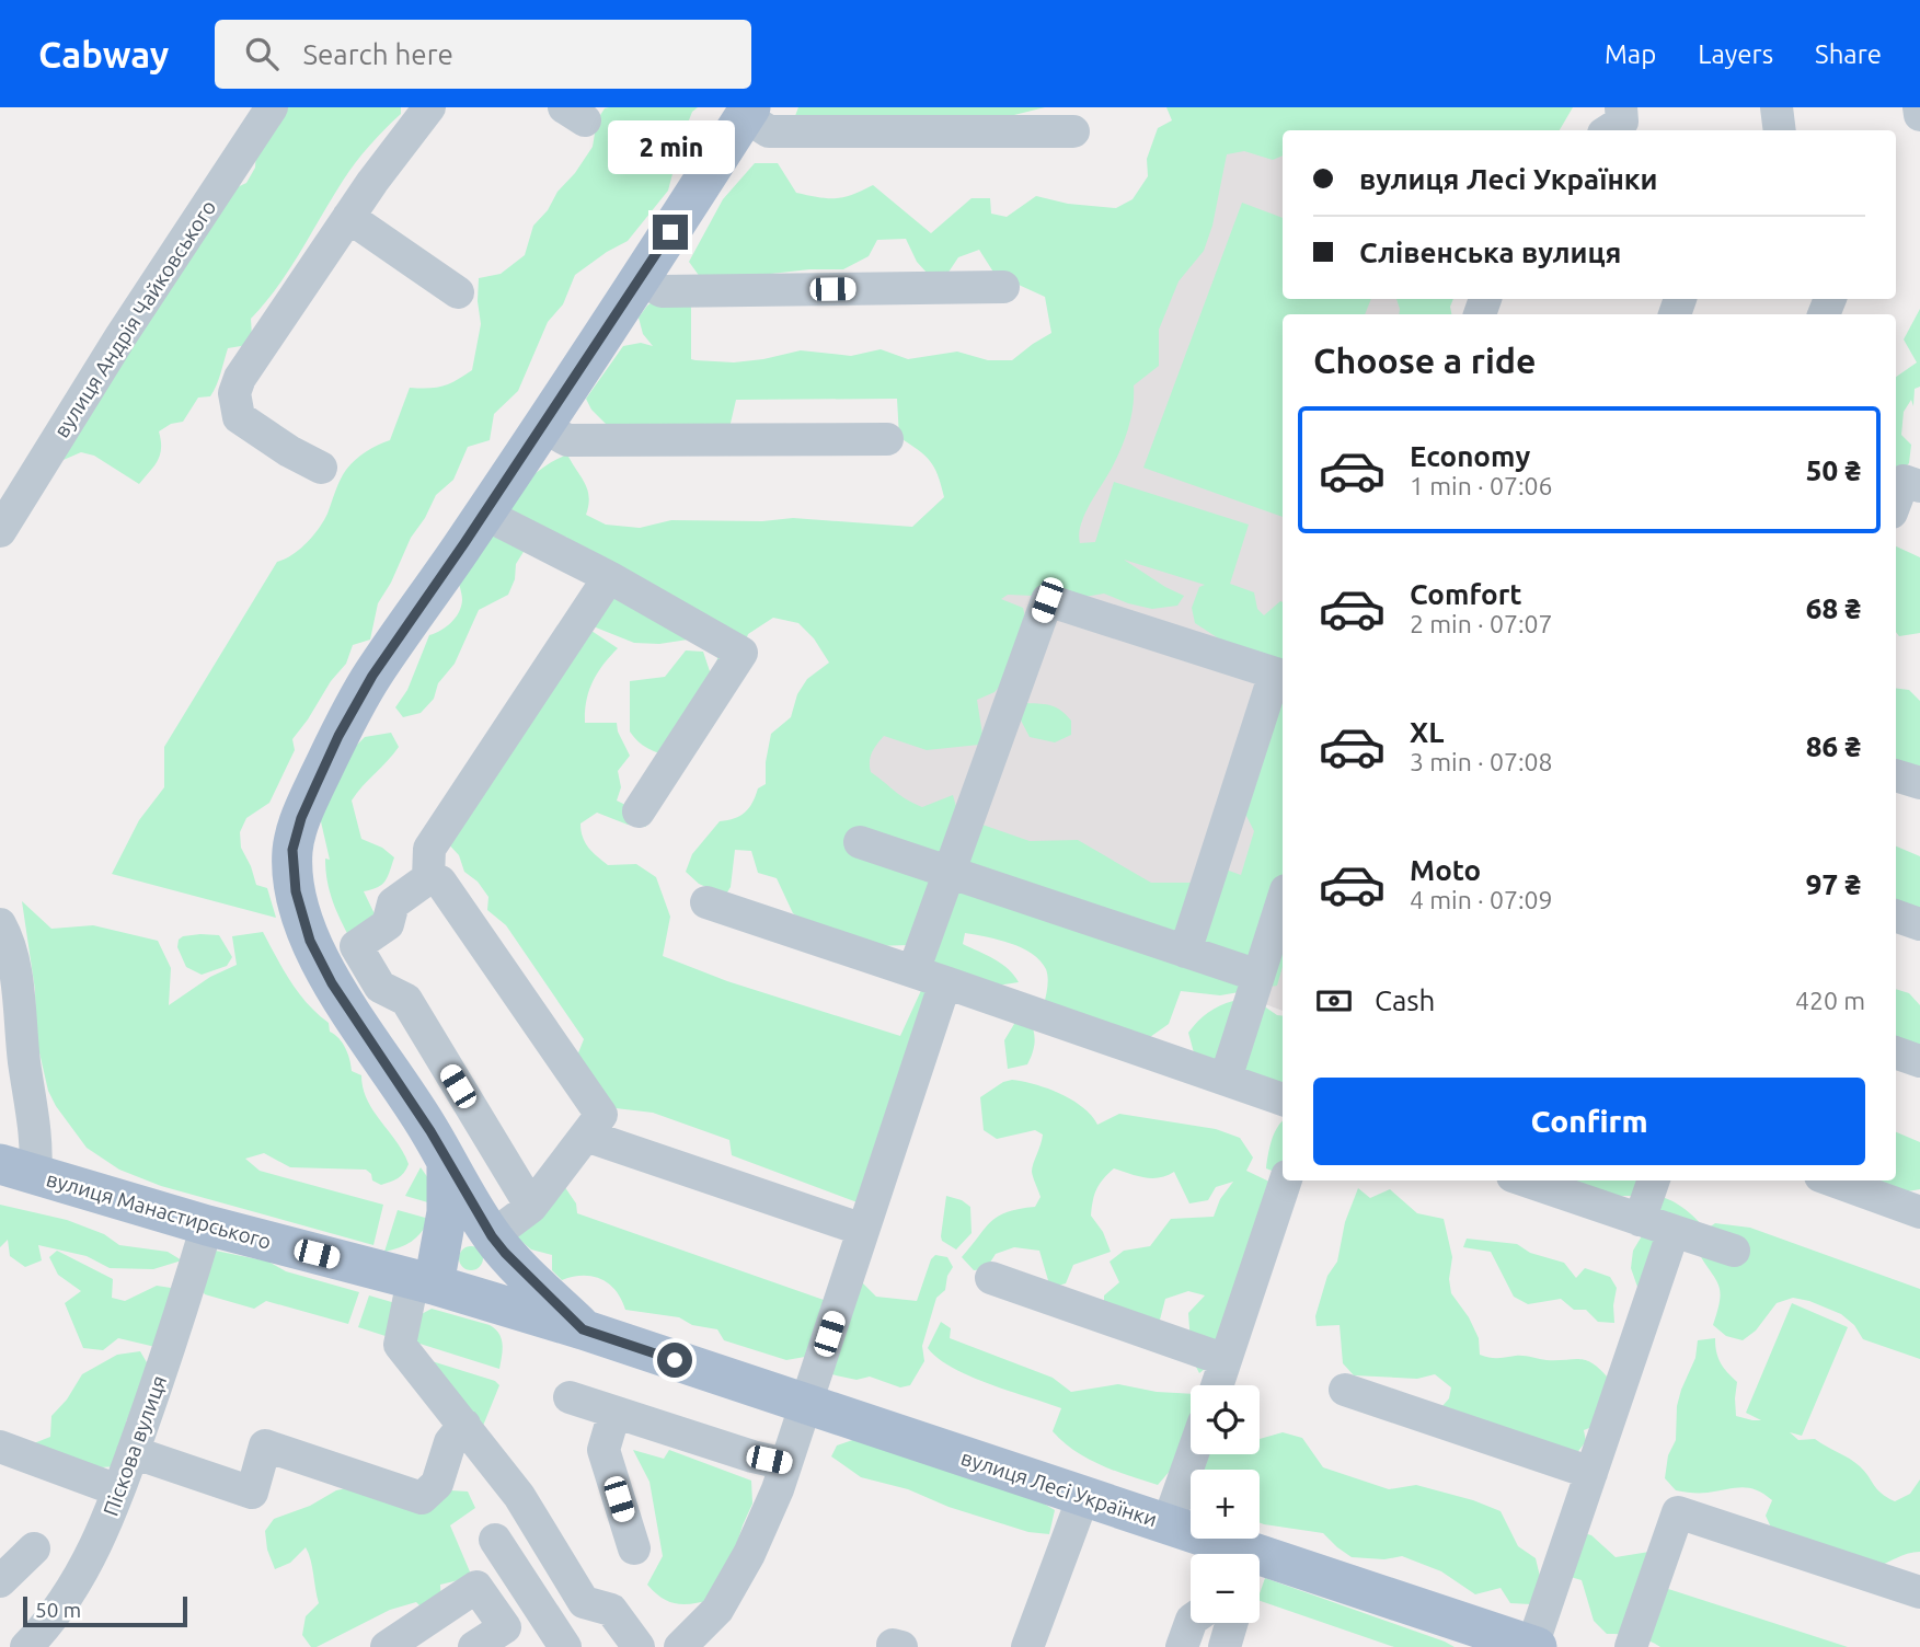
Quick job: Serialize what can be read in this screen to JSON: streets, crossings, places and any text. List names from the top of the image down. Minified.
{"streets":{"main road":["вулиця Манастирського","вулиця Лесі Українки"],"street":["вулиця Андрія Чайковського","Піскова вулиця"]},"crossings":[["вулиця Манастирського","Піскова вулиця"],["вулиця Манастирського","вулиця Лесі Українки"]],"scale_bar":"50 m","page":{"header":"Cabway","search":"Search here","nav":["Map","Layers","Share"],"bubble":"2 min","banner":["вулиця Лесі Українки","Слівенська вулиця"],"heading":"Choose a ride","list":[{"name":"Economy","note":"1 min · 07:06","value":"50 ₴"},{"name":"Comfort","note":"2 min · 07:07","value":"68 ₴"},{"name":"XL","note":"3 min · 07:08","value":"86 ₴"},{"name":"Moto","note":"4 min · 07:09","value":"97 ₴"}],"pay":["Cash","420 m"],"buttons":"Confirm","map_buttons":["+","−"],"scale":"50 m"}}
